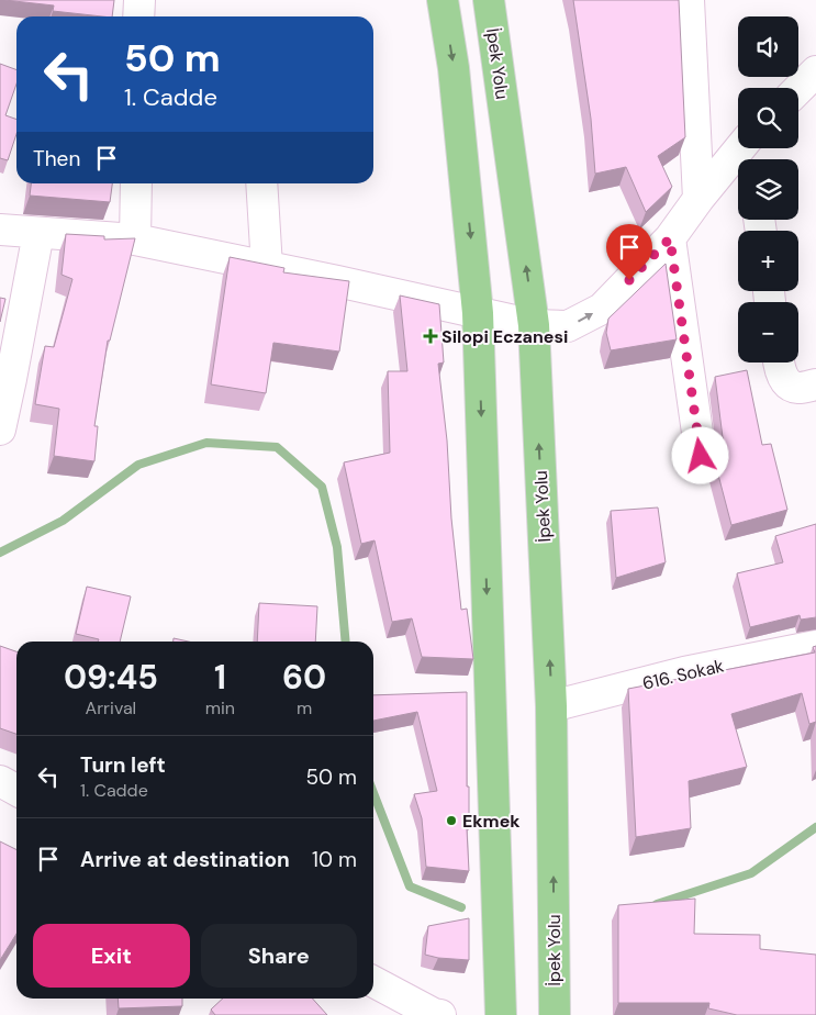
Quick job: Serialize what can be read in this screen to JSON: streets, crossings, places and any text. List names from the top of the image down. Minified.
{"streets":{"highway":["İpek Yolu"],"street":["616. Sokak"]},"crossings":[["İpek Yolu","616. Sokak"]],"places":{"health":["Silopi Eczanesi"],"other":["Ekmek"]},"page":{"map_buttons":["+","−"],"turn":["50 m","1. Cadde"],"then":"Then","eta":["09:45","Arrival","1","min","60","m"],"list":[{"name":"Turn left","note":"1. Cadde","value":"50 m"},{"name":"Arrive at destination","value":"10 m"}],"buttons":["Exit","Share"]}}
